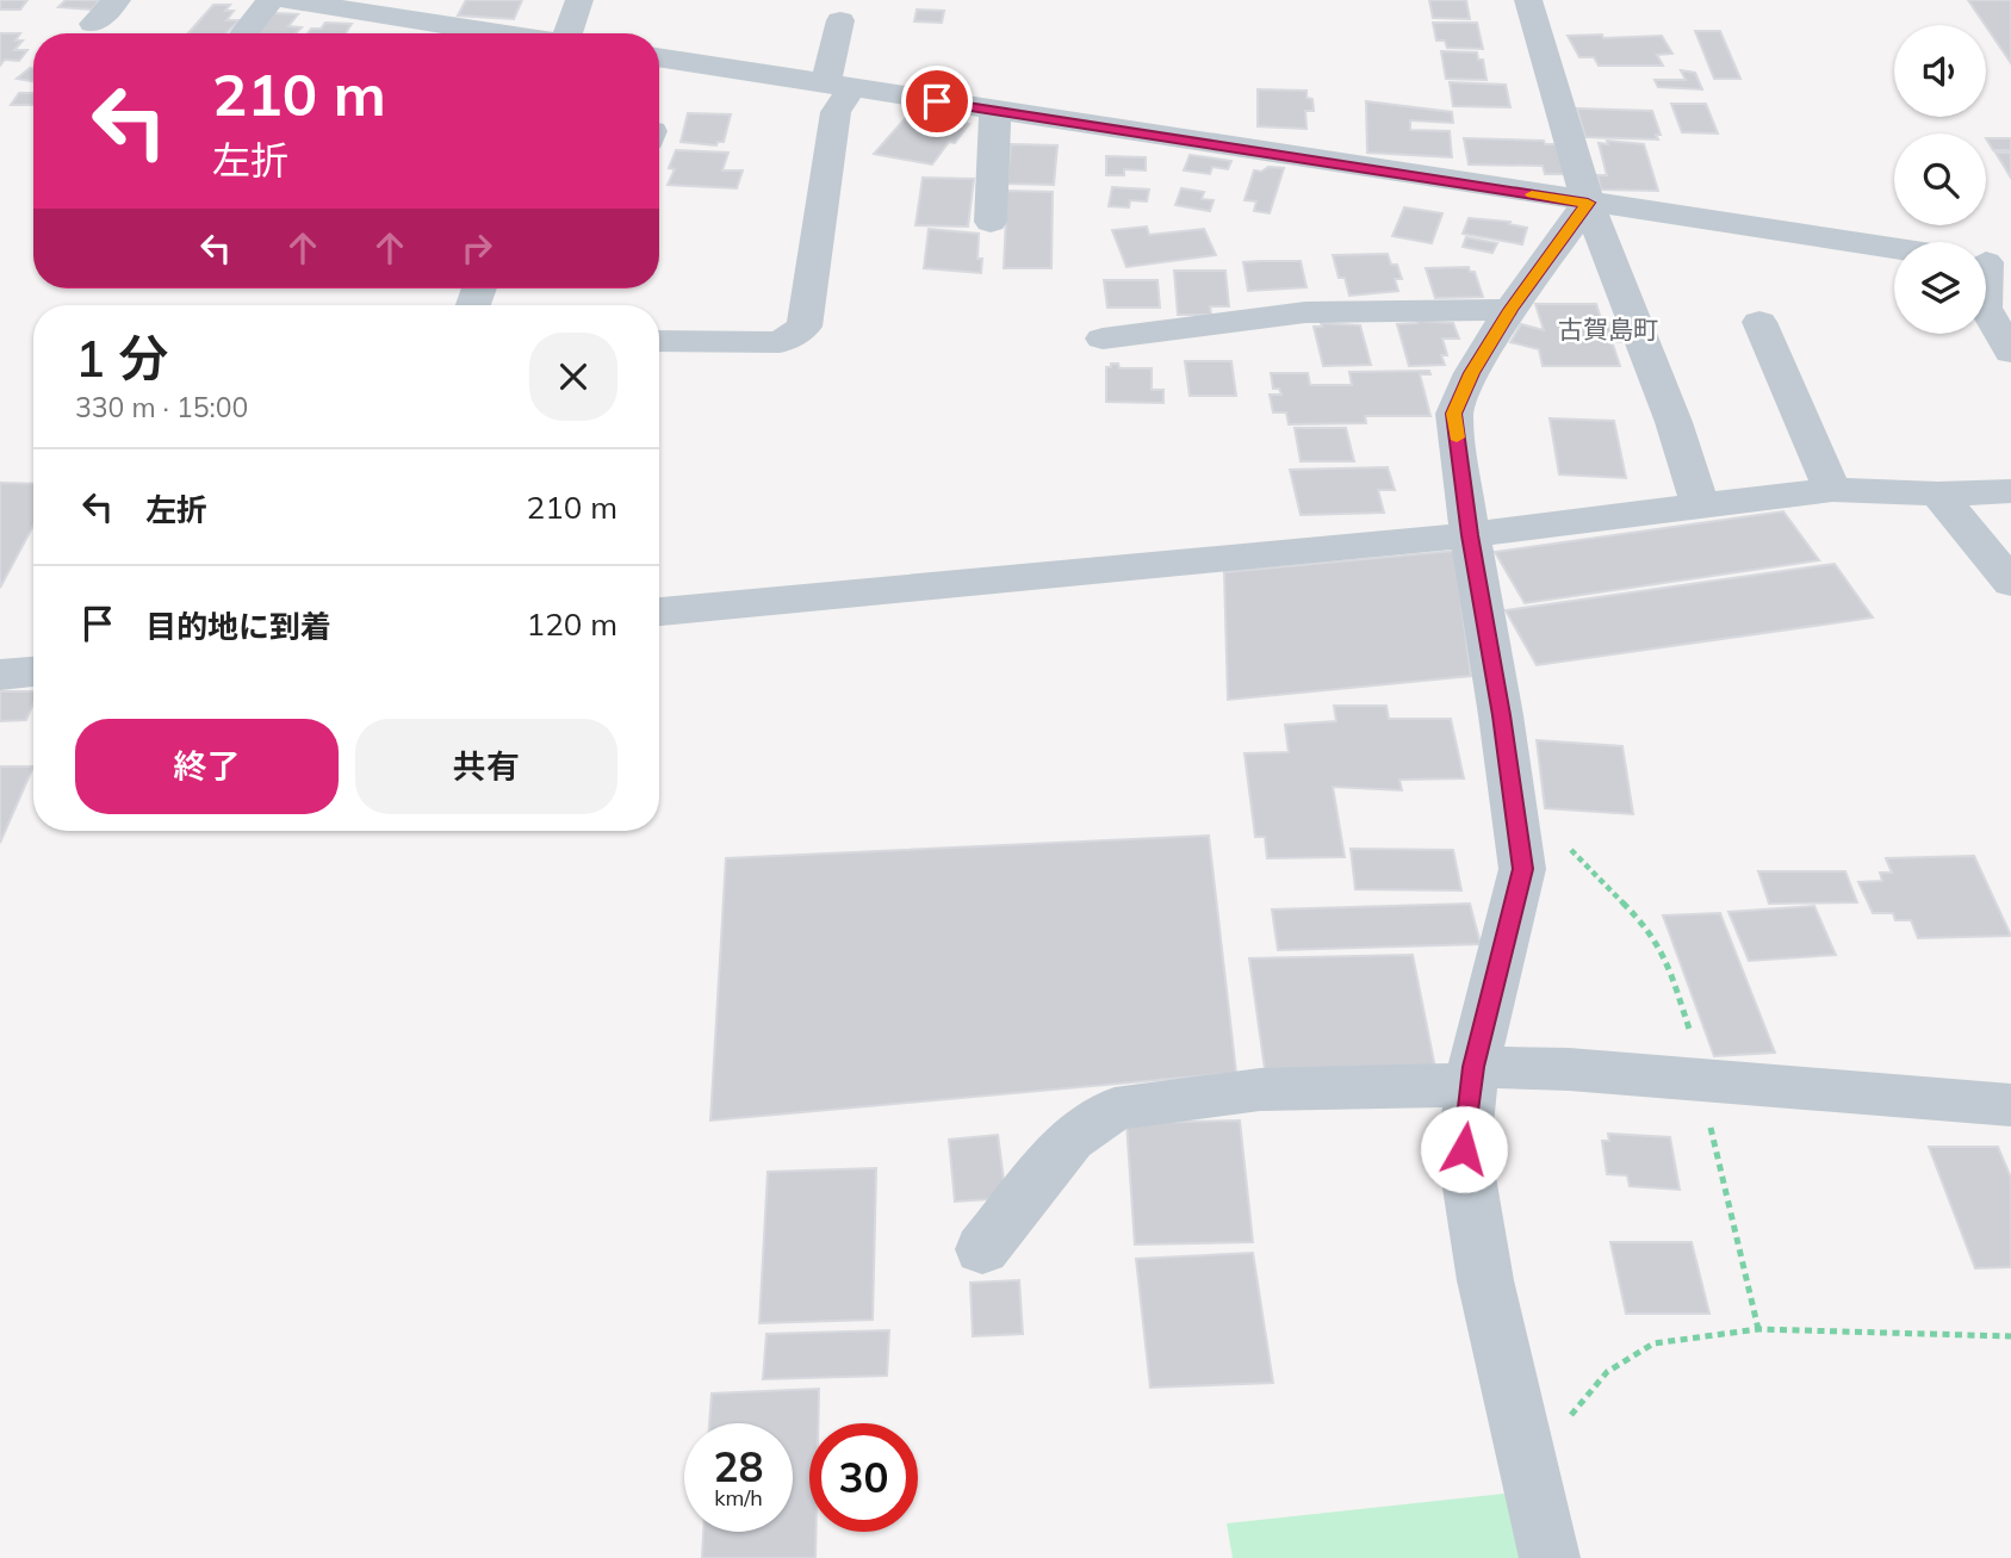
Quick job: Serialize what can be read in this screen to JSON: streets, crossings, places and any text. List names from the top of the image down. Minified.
{"districts":["古賀島町"],"page":{"turn":["210 m","左折"],"heading":["1 分","330 m · 15:00"],"list":[{"name":"左折","value":"210 m"},{"name":"目的地に到着","value":"120 m"}],"buttons":["終了","共有"],"speed":"28 km/h","limit":"30"}}
